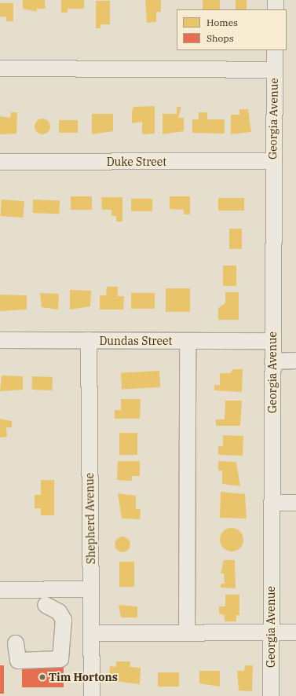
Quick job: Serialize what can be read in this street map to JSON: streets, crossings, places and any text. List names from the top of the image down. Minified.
{"streets":{"street":["Georgia Avenue","Duke Street","Dundas Street","Shepherd Avenue"]},"crossings":[["Georgia Avenue","Duke Street"],["Georgia Avenue","Dundas Street"],["Dundas Street","Shepherd Avenue"]],"places":["Tim Hortons"],"legend":["Homes","Shops"]}
